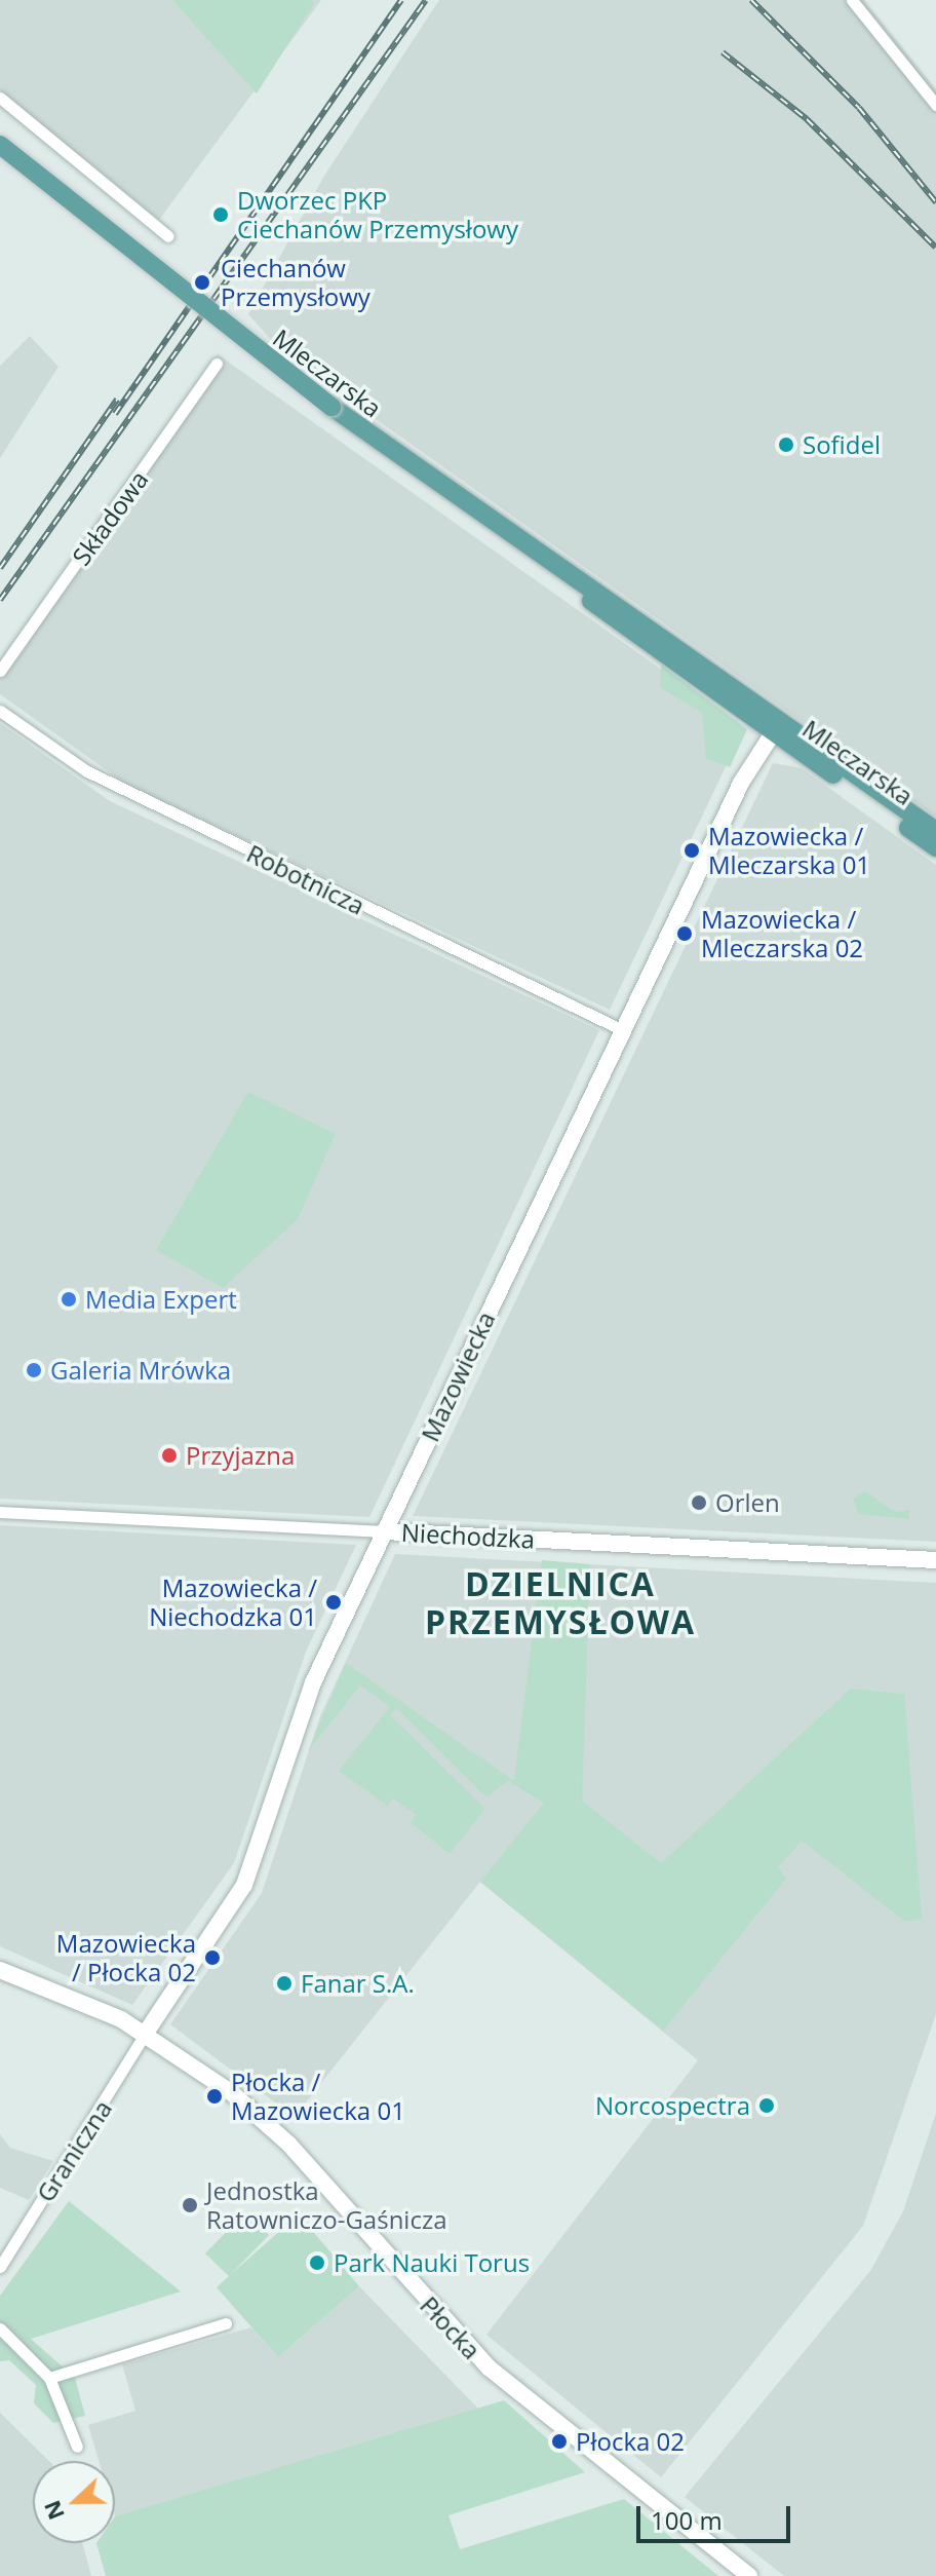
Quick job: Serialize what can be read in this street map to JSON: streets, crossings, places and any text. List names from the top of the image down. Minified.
{"streets":{"main road":["Mleczarska"],"street":["Składowa","Robotnicza","Mazowiecka","Niechodzka","Graniczna","Płocka"]},"crossings":[["Mleczarska","Mazowiecka"],["Robotnicza","Mazowiecka"],["Mazowiecka","Niechodzka"],["Mazowiecka","Graniczna"],["Mazowiecka","Płocka"],["Graniczna","Płocka"]],"districts":["DZIELNICA PRZEMYSŁOWA"],"places":["Dworzec PKP Ciechanów Przemysłowy","Ciechanów Przemysłowy","Sofidel","Mazowiecka / Mleczarska 01","Mazowiecka / Mleczarska 02","Media Expert","Galeria Mrówka","Przyjazna","Orlen","Mazowiecka / Niechodzka 01","Mazowiecka / Płocka 02","Fanar S.A.","Płocka / Mazowiecka 01","Norcospectra","Jednostka Ratowniczo-Gaśnicza","Park Nauki Torus","Płocka 02"],"scale_bar":"100 m","north":"left"}
